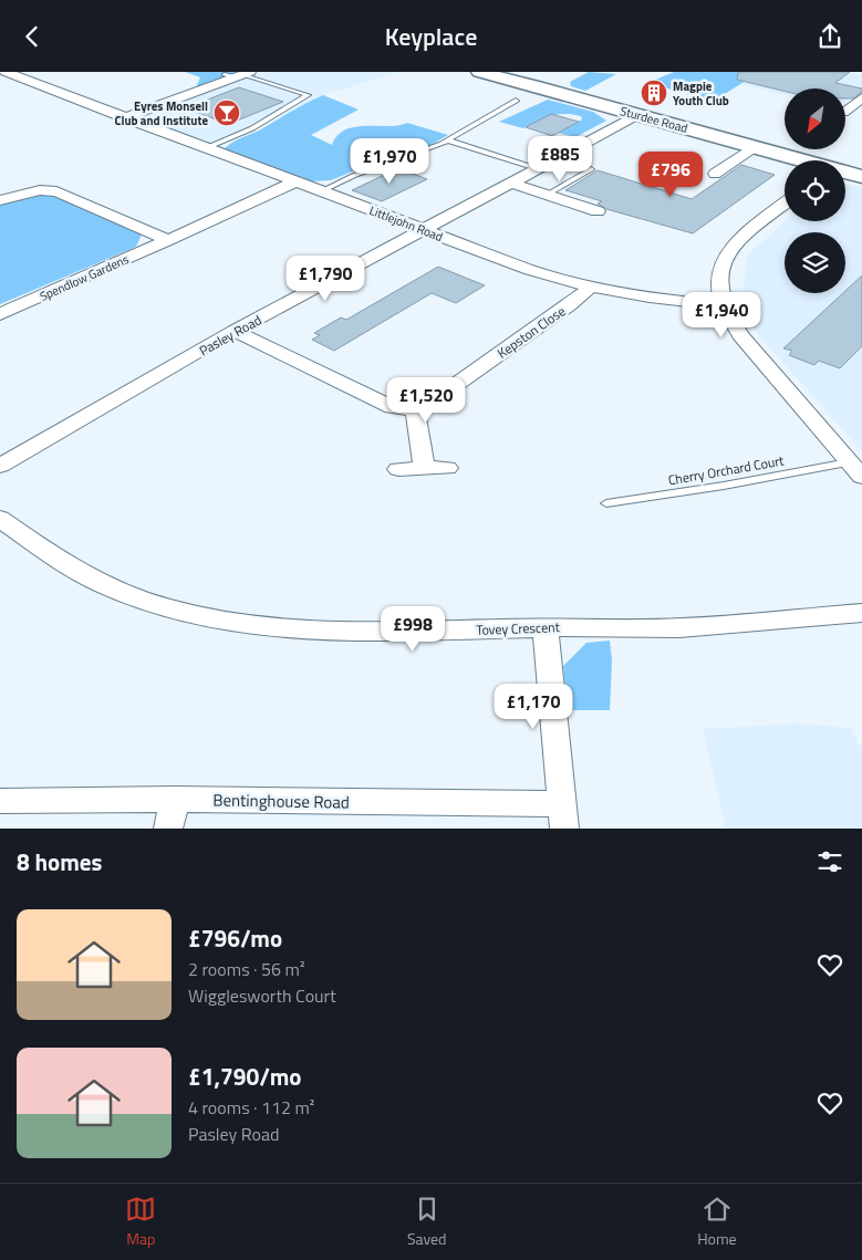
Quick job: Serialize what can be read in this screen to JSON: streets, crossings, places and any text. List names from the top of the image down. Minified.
{"streets":{"street":["Sturdee Road","Littlejohn Road","Spendlow Gardens","Kepston Close","Pasley Road","Tovey Crescent","Bentinghouse Road"],"lane":["Cherry Orchard Court"]},"crossings":[["Sturdee Road","Pasley Road"],["Littlejohn Road","Spendlow Gardens"],["Littlejohn Road","Kepston Close"],["Littlejohn Road","Pasley Road"]],"places":{"building":["Magpie Youth Club"],"bar":["Eyres Monsell Club and Institute"]},"north":"bottom left","page":{"header":"Keyplace","price":["£885","£1,970","£796","£1,790","£1,940","£1,520","£998","£1,170"],"heading":"8 homes","list":[{"name":"£796/mo","note":"2 rooms · 56 m² · Wigglesworth Court"},{"name":"£1,790/mo","note":"4 rooms · 112 m² · Pasley Road"}],"tabs":["Map","Saved","Home"]}}
